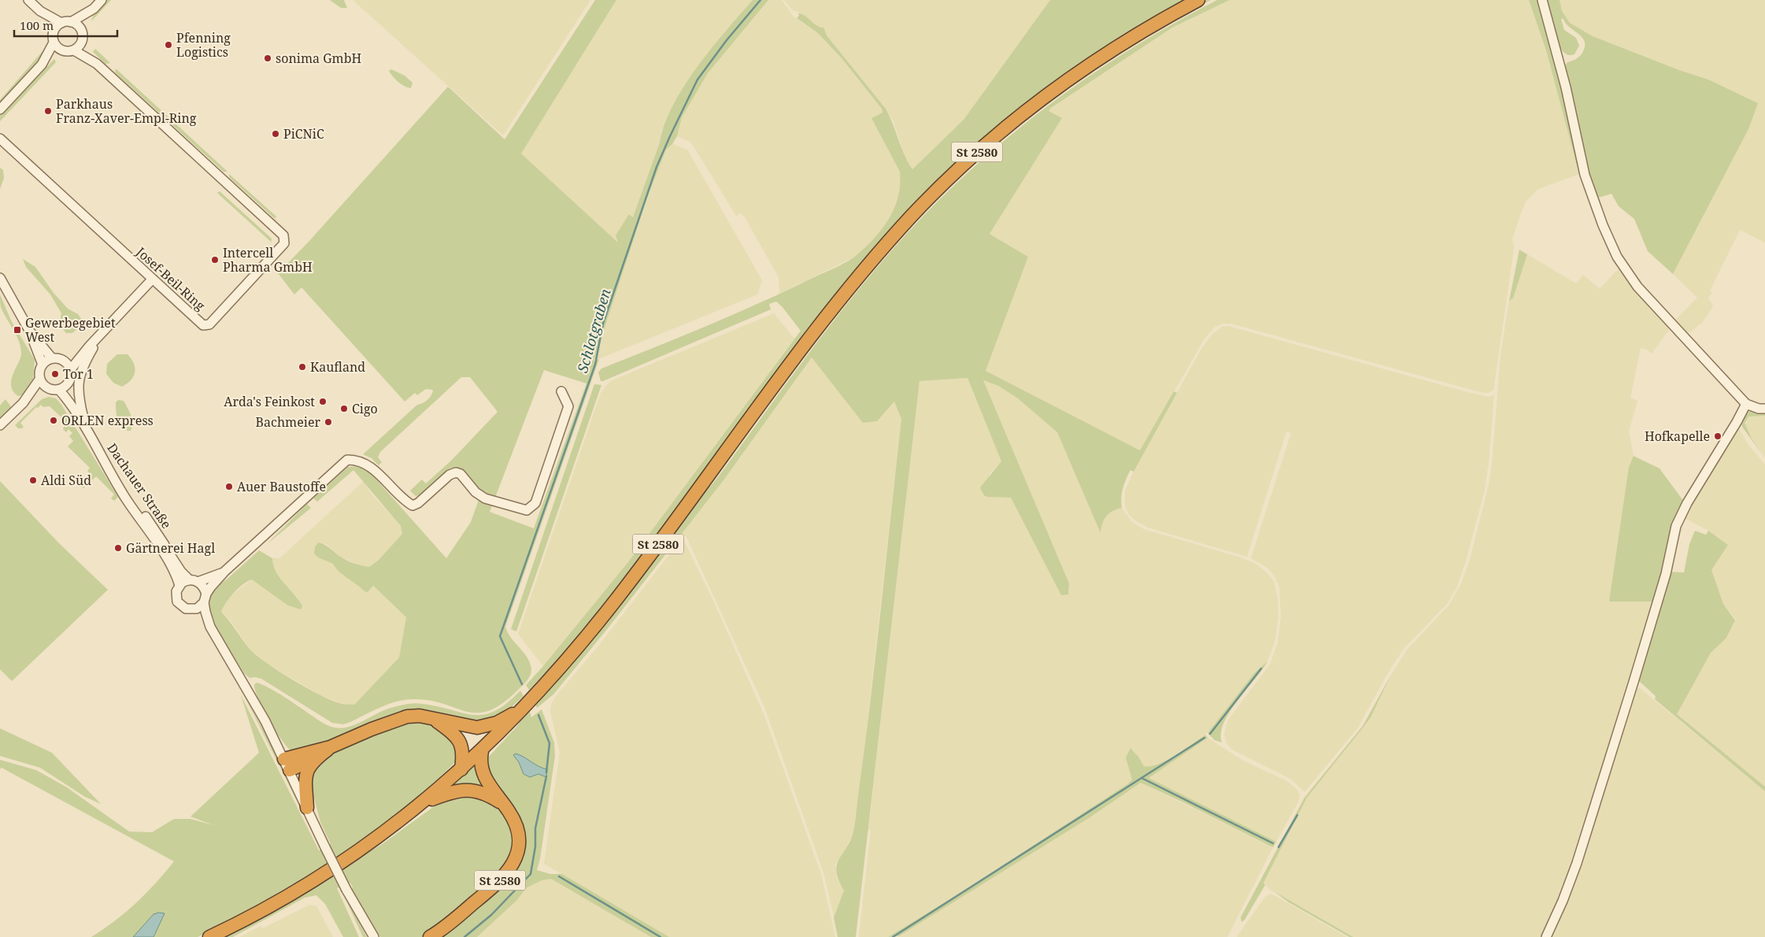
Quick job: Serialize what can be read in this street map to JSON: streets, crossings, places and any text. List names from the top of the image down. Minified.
{"streets":{"highway":["St 2580"],"street":["Josef-Beil-Ring","Dachauer Straße"]},"crossings":[["St 2580","Dachauer Straße"]],"water":["Schlotgraben"],"places":{"other":["Pfenning Logistics","sonima GmbH","Parkhaus Franz-Xaver-Empl-Ring","PiCNiC","Intercell Pharma GmbH","Kaufland","Tor 1","Arda's Feinkost","Cigo","ORLEN express","Bachmeier","Hofkapelle","Aldi Süd","Auer Baustoffe","Gärtnerei Hagl"],"transit":["Gewerbegebiet West"]},"scale_bar":"100 m"}
